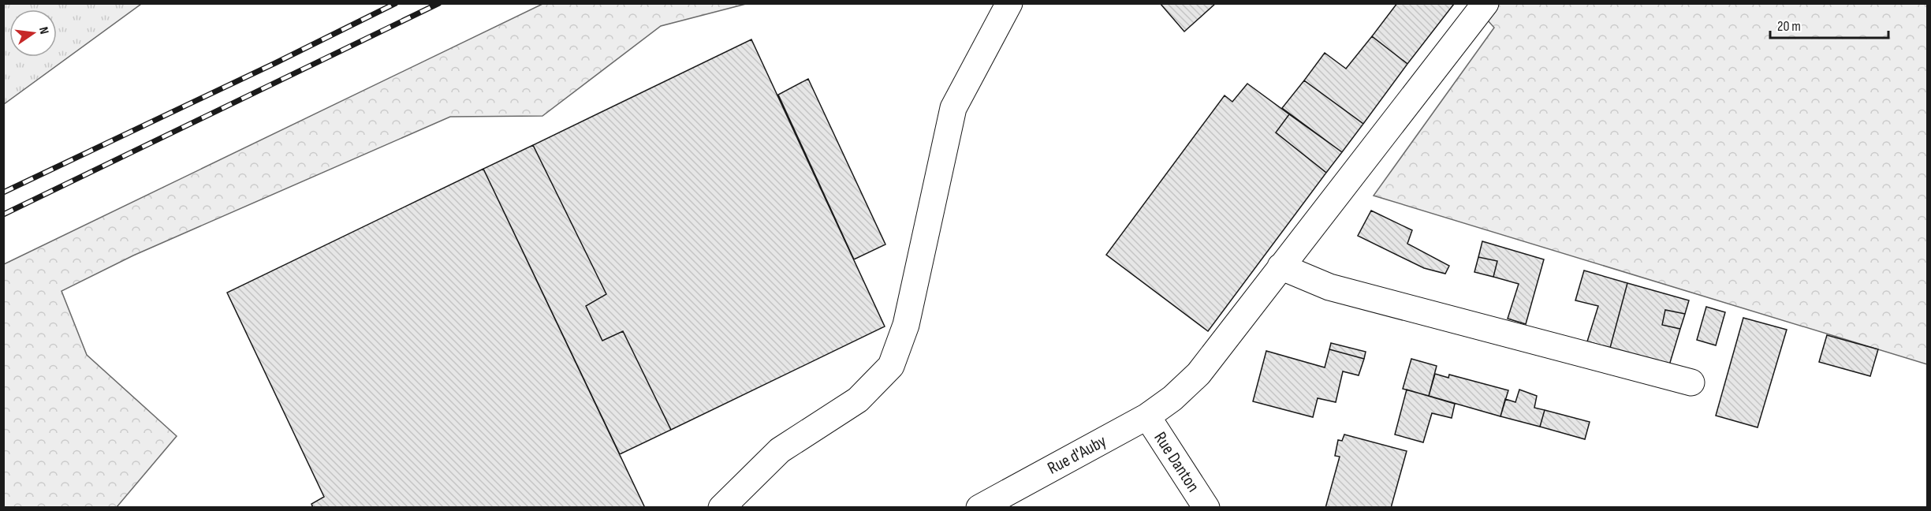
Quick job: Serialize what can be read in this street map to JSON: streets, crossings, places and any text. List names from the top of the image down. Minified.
{"streets":{"street":["Rue d'Auby","Rue Danton"]},"crossings":[["Rue d'Auby","Rue Danton"]],"scale_bar":"20 m","north":"right"}
